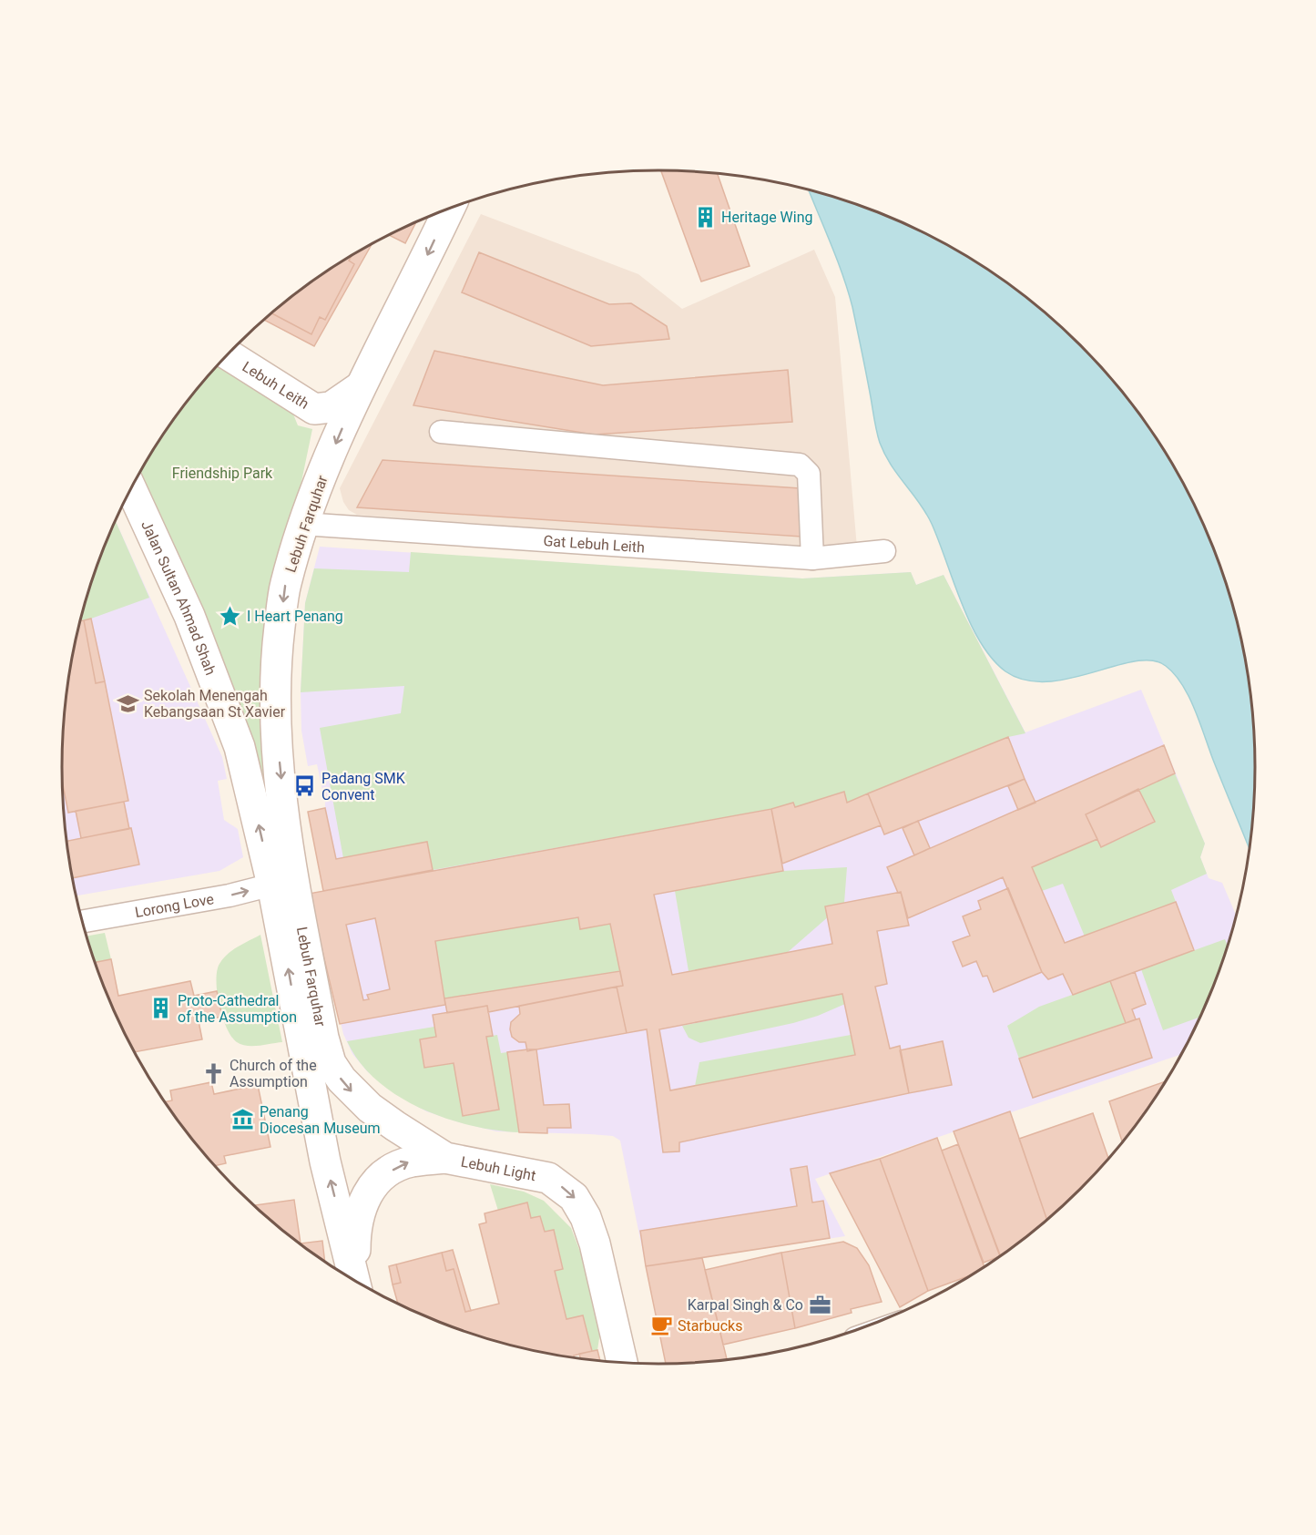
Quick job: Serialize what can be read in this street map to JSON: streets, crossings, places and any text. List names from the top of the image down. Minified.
{"streets":{"main road":["Lebuh Leith","Lebuh Farquhar","Jalan Sultan Ahmad Shah","Lebuh Light"],"street":["Gat Lebuh Leith","Lorong Love"]},"crossings":[["Lebuh Leith","Lebuh Farquhar"],["Lebuh Farquhar","Gat Lebuh Leith"],["Lebuh Farquhar","Jalan Sultan Ahmad Shah"],["Lebuh Farquhar","Lorong Love"],["Lebuh Farquhar","Lebuh Light"]],"one_way":["Lorong Love","Lebuh Light"],"parks":["Friendship Park"],"places":{"building":["Heritage Wing","Proto-Cathedral of the Assumption"],"place":["I Heart Penang"],"school or university":["Sekolah Menengah Kebangsaan St Xavier"],"bus stop":["Padang SMK Convent"],"church":["Church of the Assumption"],"museum":["Penang Diocesan Museum"],"office":["Karpal Singh & Co"],"cafe":["Starbucks"]}}
